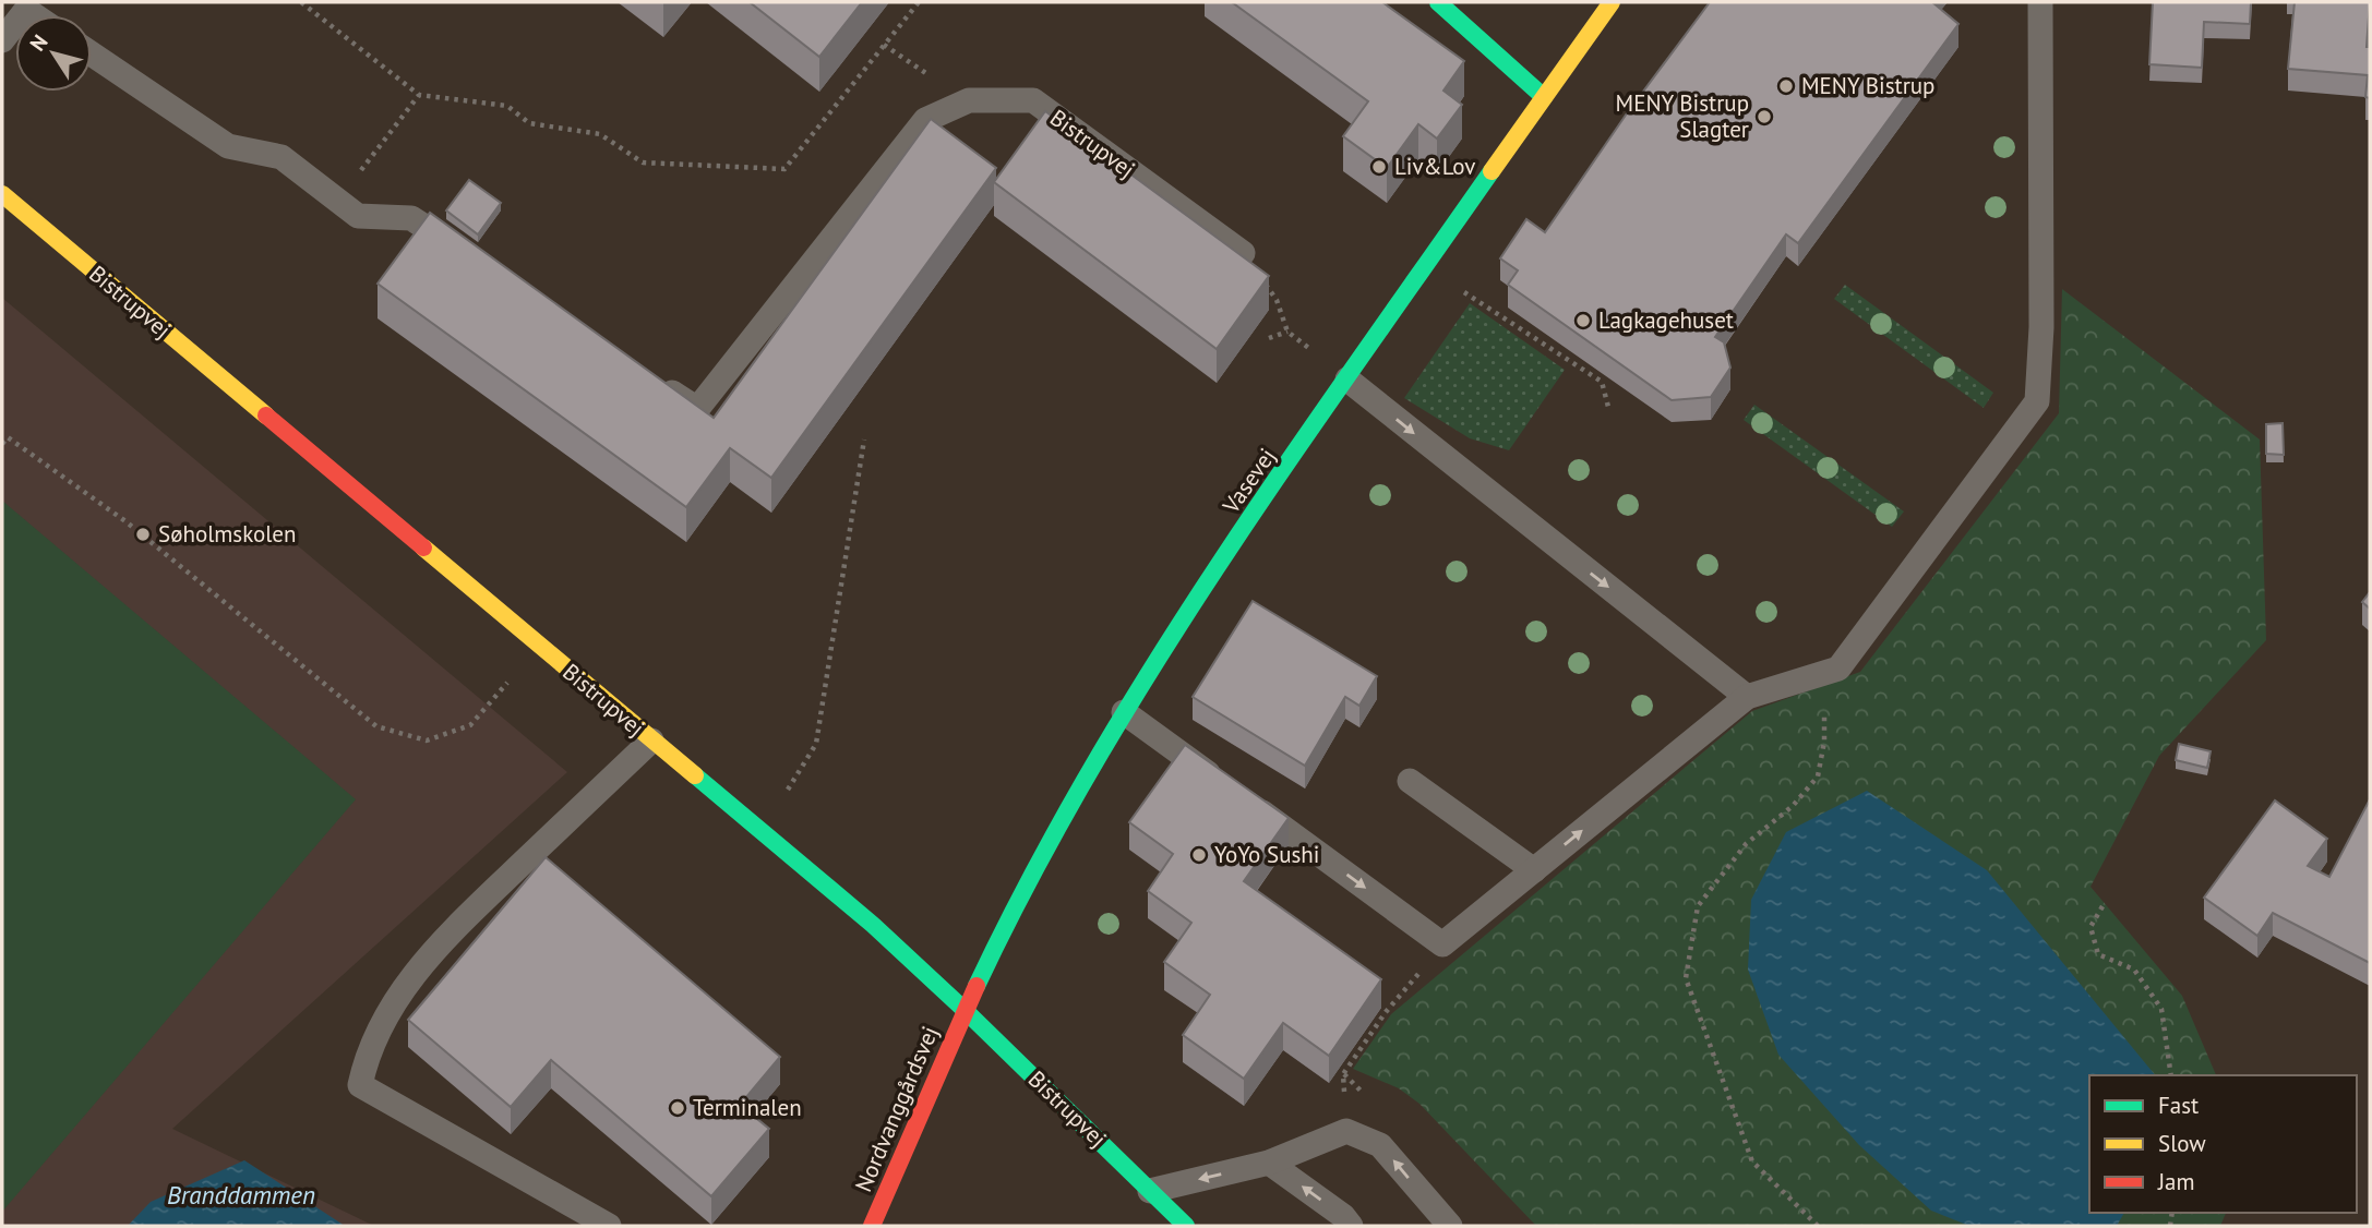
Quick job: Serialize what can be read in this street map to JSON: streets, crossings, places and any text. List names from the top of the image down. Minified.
{"streets":{"street":["Bistrupvej","Vasevej","Nordvanggårdsvej"]},"crossings":[["Bistrupvej","Vasevej"],["Bistrupvej","Nordvanggårdsvej"],["Vasevej","Nordvanggårdsvej"]],"water":["Branddammen"],"places":["MENY Bistrup","MENY Bistrup Slagter","Liv&Lov","Lagkagehuset","Søholmskolen","YoYo Sushi","Terminalen"],"legend":["Fast","Slow","Jam"],"north":"top left"}
